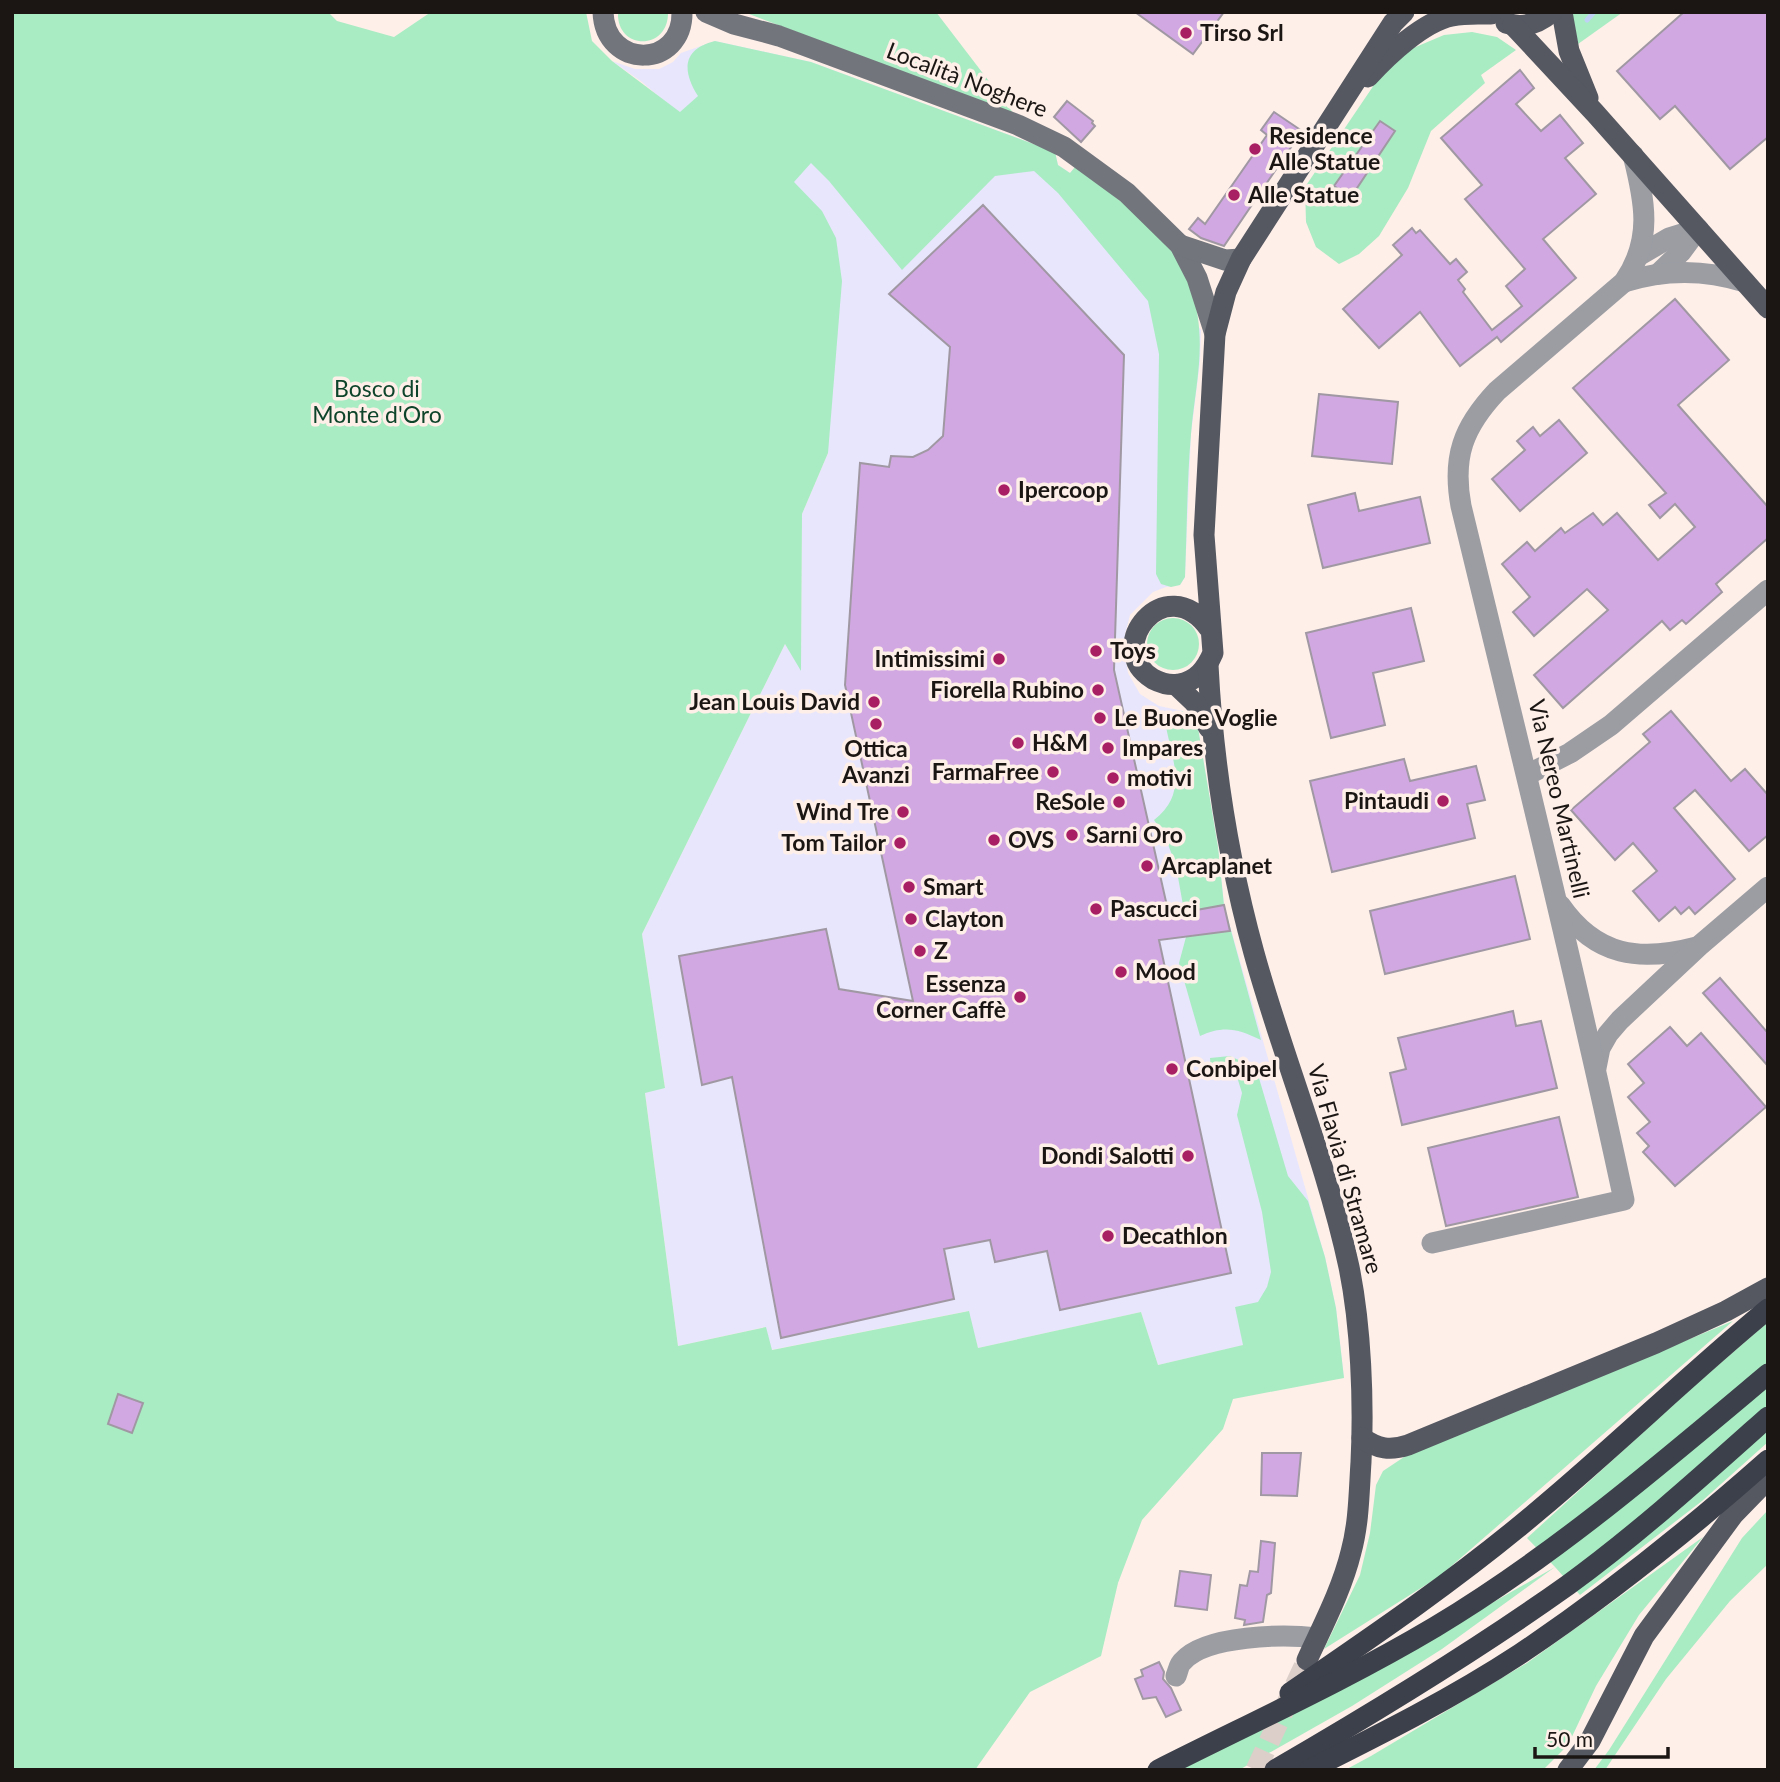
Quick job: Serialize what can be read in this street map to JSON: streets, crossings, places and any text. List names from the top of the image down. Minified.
{"streets":{"main road":["Località Noghere","Via Flavia di Stramare"],"street":["Via Nereo Martinelli"]},"crossings":[["Località Noghere","Via Flavia di Stramare"]],"parks":["Bosco di Monte d'Oro"],"places":["Tirso Srl","Residence Alle Statue","Alle Statue","Ipercoop","Toys","Intimissimi","Fiorella Rubino","Jean Louis David","Le Buone Voglie","Ottica Avanzi","H&M","Impares","FarmaFree","motivi","Pintaudi","ReSole","Wind Tre","Sarni Oro","OVS","Tom Tailor","Arcaplanet","Smart","Pascucci","Clayton","Z","Mood","Essenza Corner Caffè","Conbipel","Dondi Salotti","Decathlon"],"scale_bar":"50 m"}
